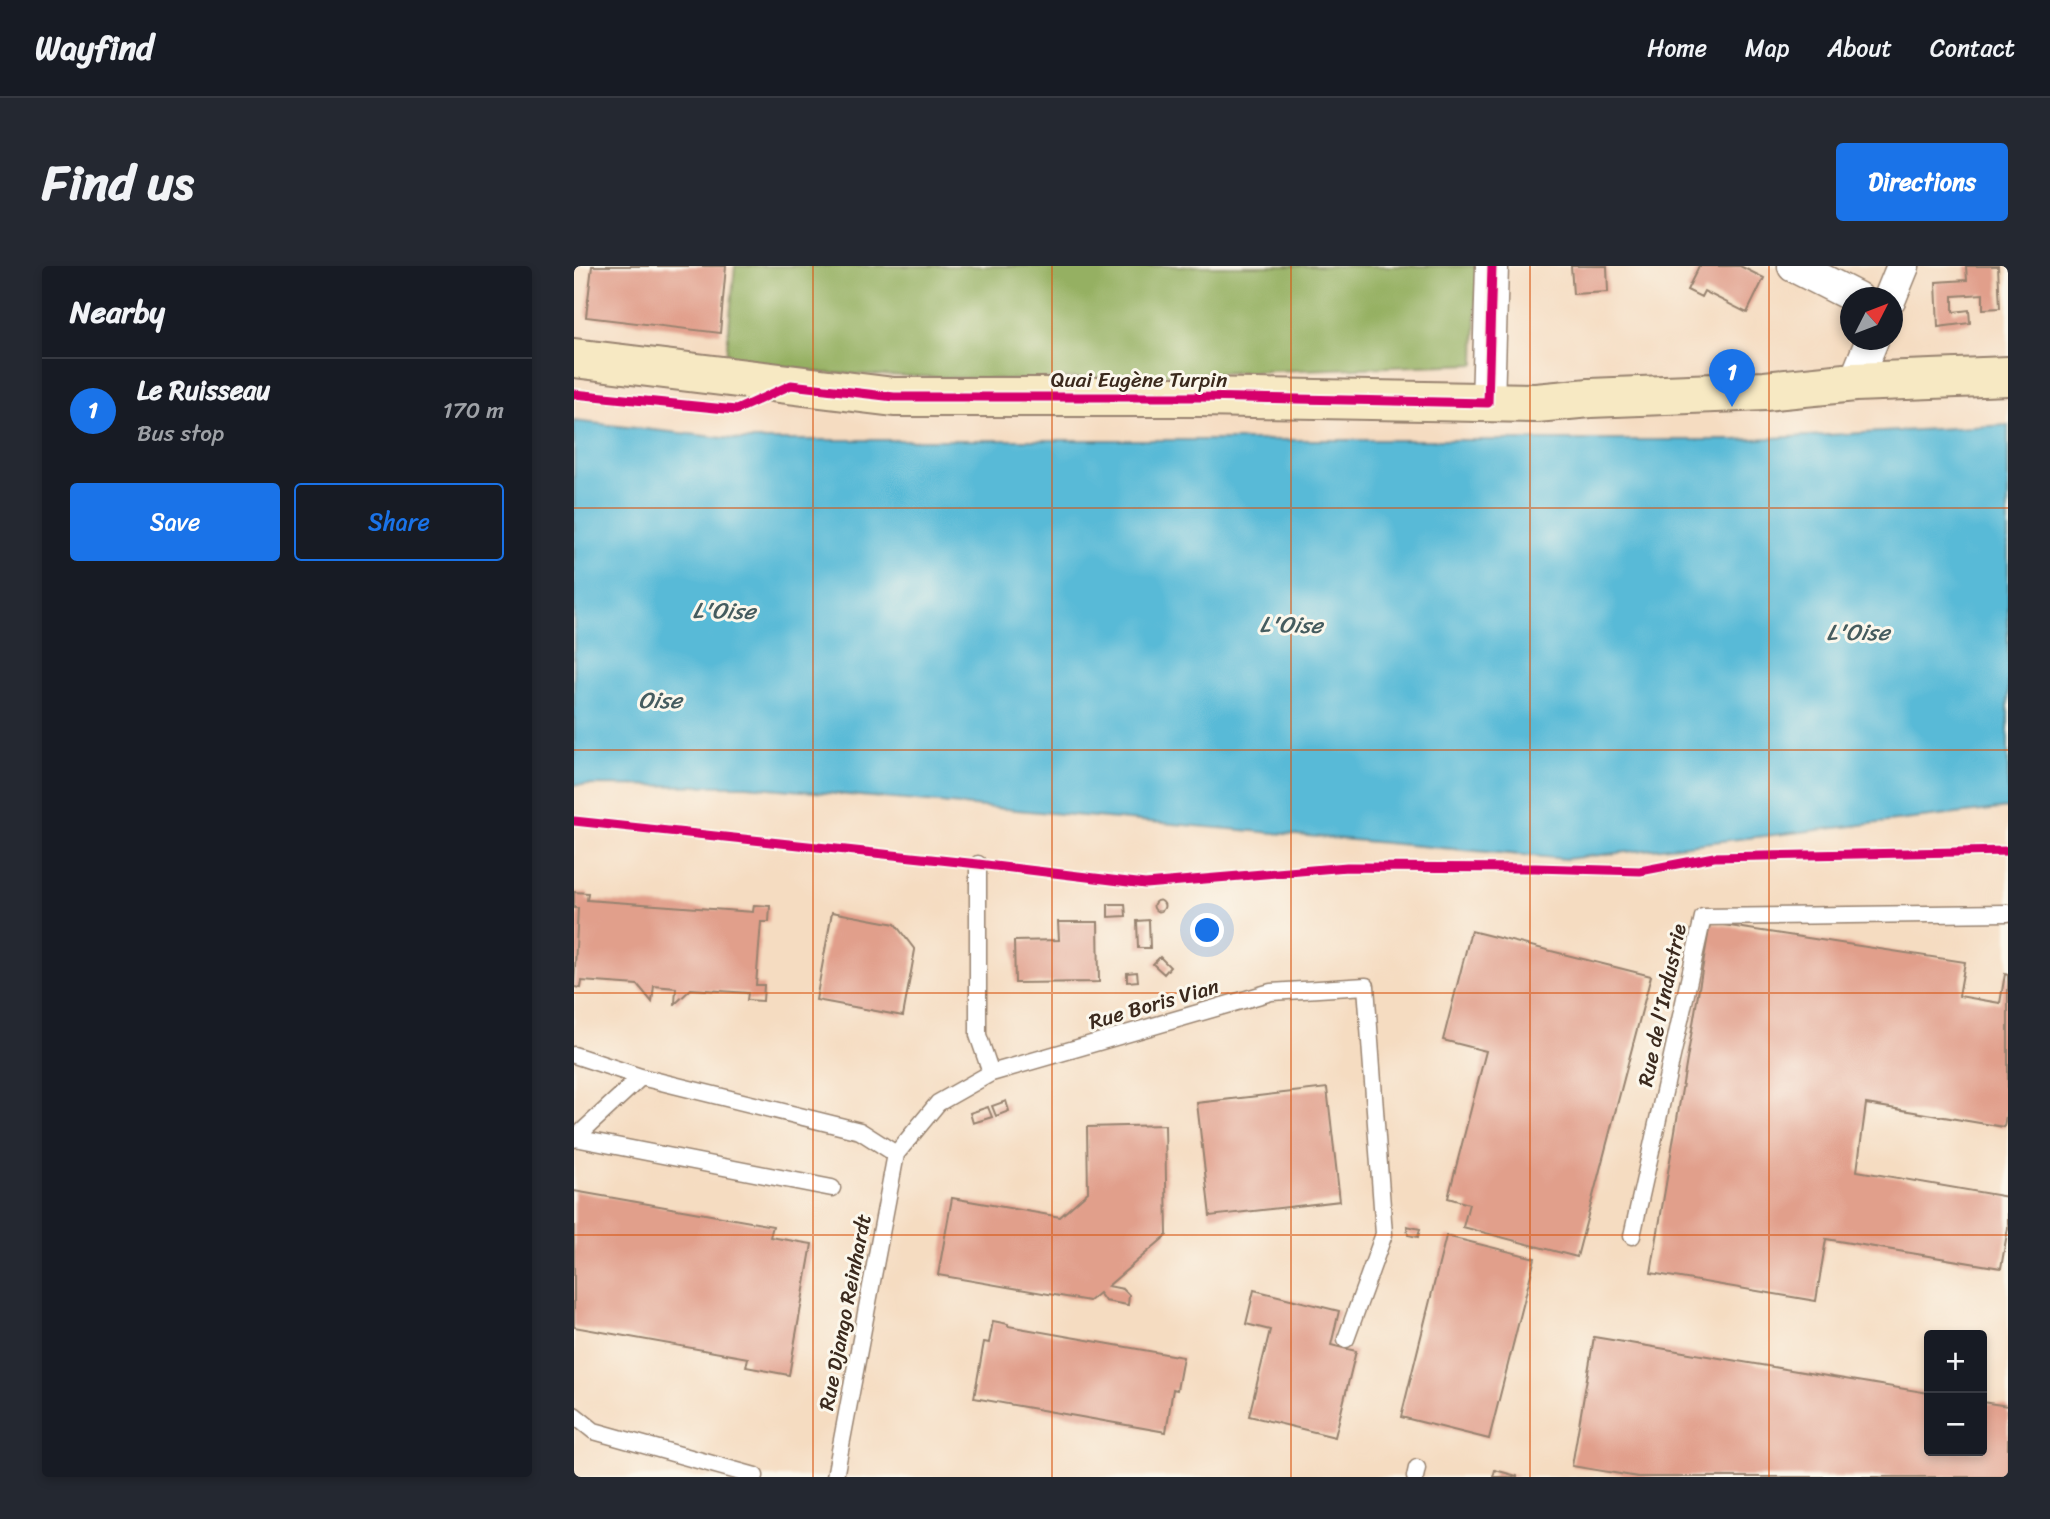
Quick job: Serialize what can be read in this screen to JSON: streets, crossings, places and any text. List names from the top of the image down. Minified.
{"streets":{"main road":["Quai Eugène Turpin"],"lane":["Rue Boris Vian","Rue de l'Industrie","Rue Django Reinhardt"]},"crossings":[["Rue Boris Vian","Rue Django Reinhardt"]],"water":["L'Oise","Oise"],"north":"top right","page":{"header":"Wayfind","nav":["Home","Map","About","Contact"],"title":"Find us","buttons":["Directions",["Save","Share"]],"heading":"Nearby","pins":"1","list":[{"mark":"1","name":"Le Ruisseau","note":"Bus stop","value":"170 m"}],"map_buttons":["+","−"]}}
